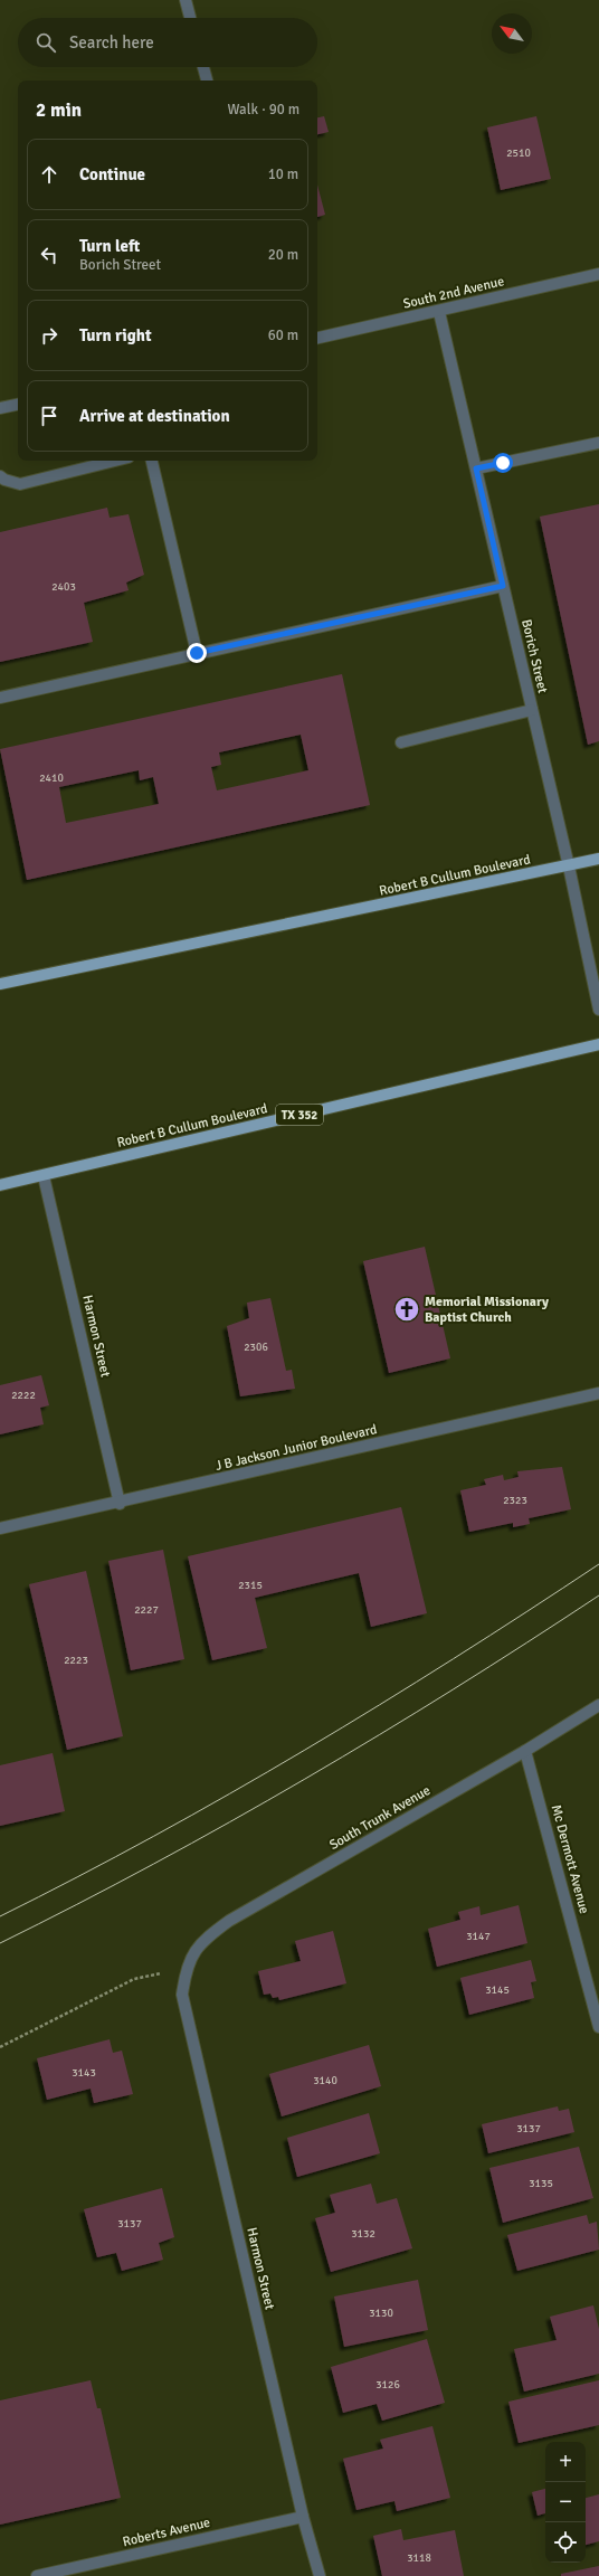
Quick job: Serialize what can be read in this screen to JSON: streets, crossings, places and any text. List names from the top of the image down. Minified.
{"streets":{"main road":["Robert B Cullum Boulevard","TX 352"],"street":["South 2nd Avenue","Borich Street","Harmon Street","J B Jackson Junior Boulevard","South Trunk Avenue","Mc Dermott Avenue","Roberts Avenue"]},"crossings":[["South 2nd Avenue","Borich Street"],["Borich Street","Robert B Cullum Boulevard"],["Robert B Cullum Boulevard","Harmon Street"],["Harmon Street","J B Jackson Junior Boulevard"],["Harmon Street","South Trunk Avenue"],["Harmon Street","Roberts Avenue"],["South Trunk Avenue","Mc Dermott Avenue"]],"places":{"church":["Memorial Missionary Baptist Church"]},"house_numbers":["2510","2403","2410","2306","2222","2323","2315","2227","2223","3147","3145","3143","3140","3137","3135","3137","3132","3130","3126","3118"],"north":"top left","page":{"search":"Search here","heading":["2 min","Walk · 90 m"],"list":[["Continue","10 m"],["Turn left","Borich Street","20 m"],["Turn right","60 m"],"Arrive at destination"],"map_buttons":["+","−"]}}
